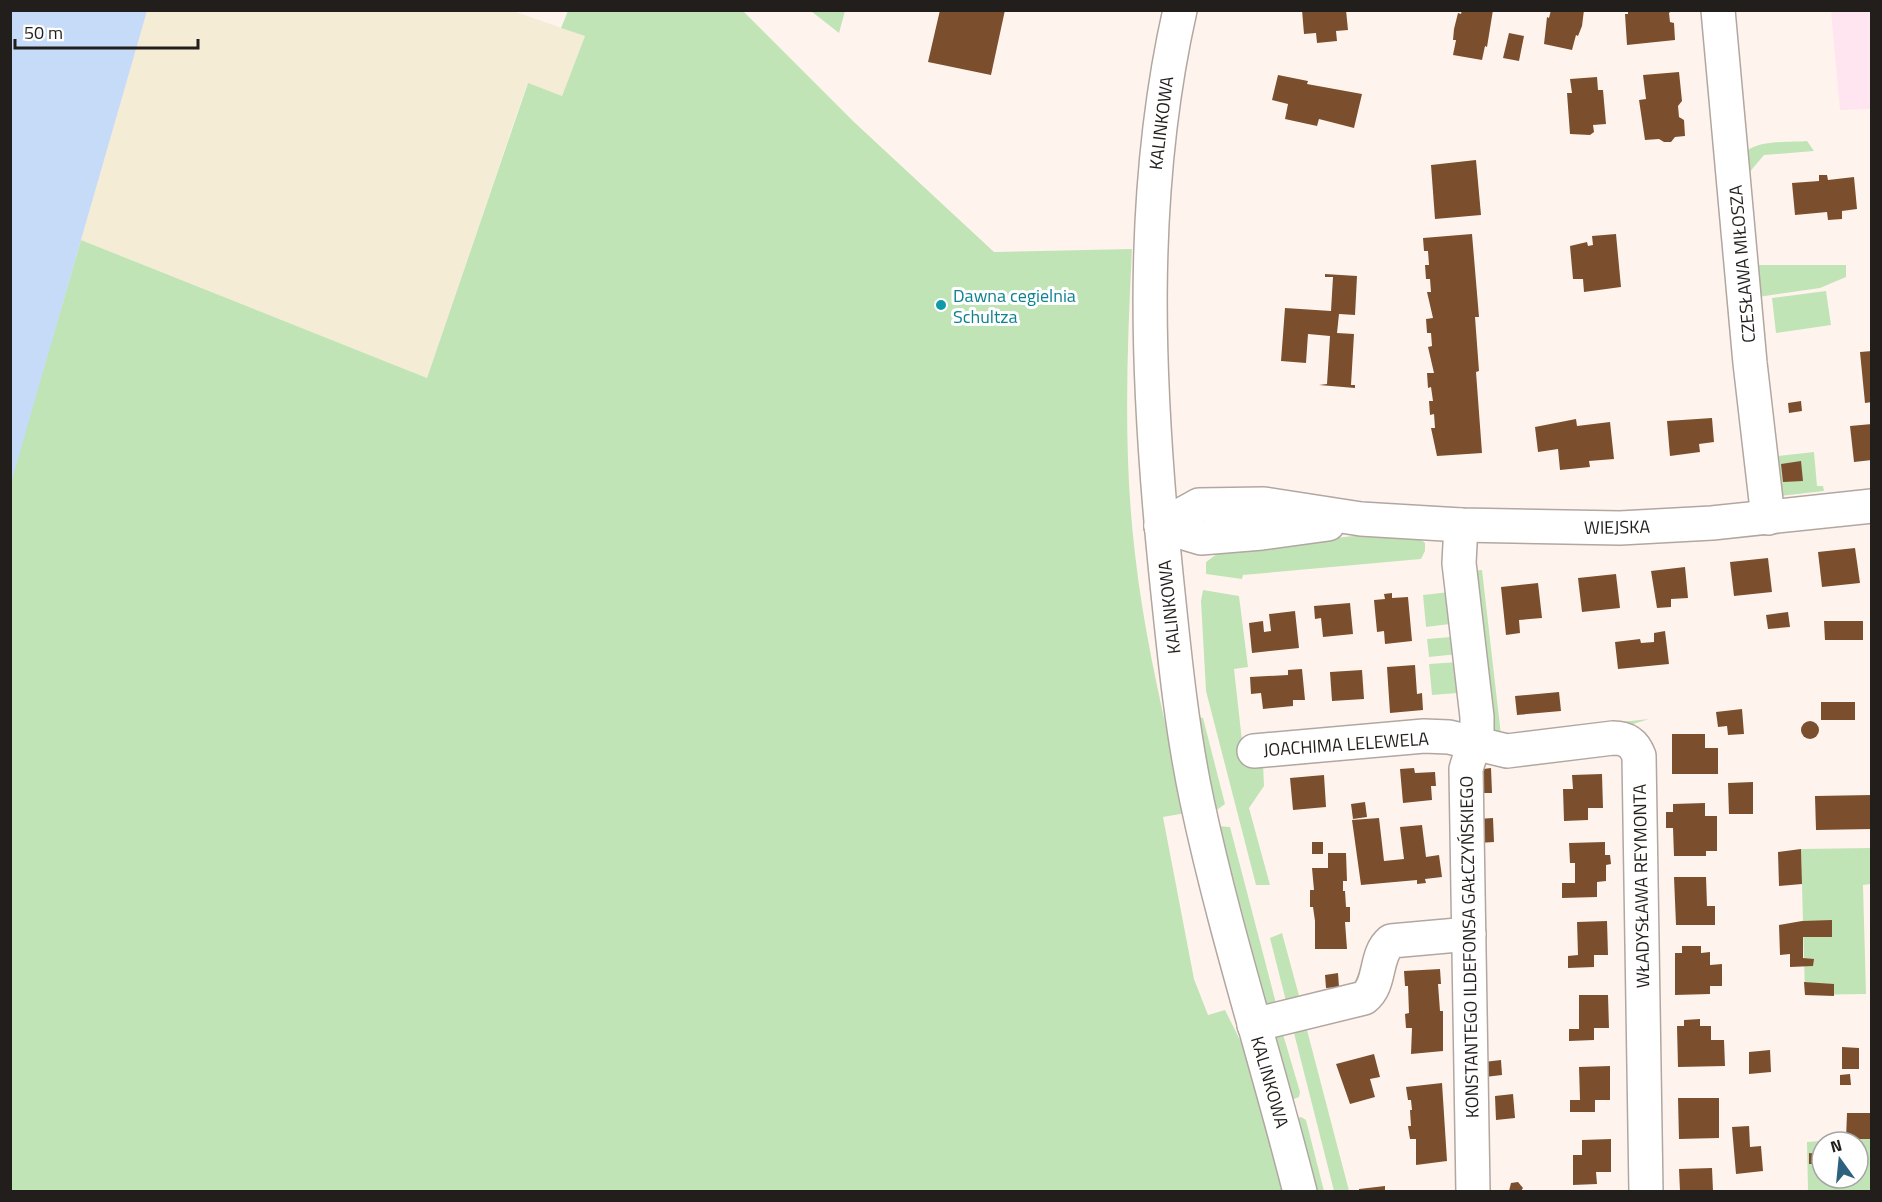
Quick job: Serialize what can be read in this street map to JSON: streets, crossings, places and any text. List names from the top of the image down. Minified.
{"streets":{"street":["KALINKOWA","CZESŁAWA MIŁOSZA","WIEJSKA","JOACHIMA LELEWELA","WŁADYSŁAWA REYMONTA","KONSTANTEGO ILDEFONSA GAŁCZYŃSKIEGO"]},"crossings":[["KALINKOWA","WIEJSKA"],["CZESŁAWA MIŁOSZA","WIEJSKA"],["WIEJSKA","KONSTANTEGO ILDEFONSA GAŁCZYŃSKIEGO"],["JOACHIMA LELEWELA","WŁADYSŁAWA REYMONTA"],["JOACHIMA LELEWELA","KONSTANTEGO ILDEFONSA GAŁCZYŃSKIEGO"],["WŁADYSŁAWA REYMONTA","KONSTANTEGO ILDEFONSA GAŁCZYŃSKIEGO"]],"places":["Dawna cegielnia Schultza"],"scale_bar":"50 m","north":"top"}
